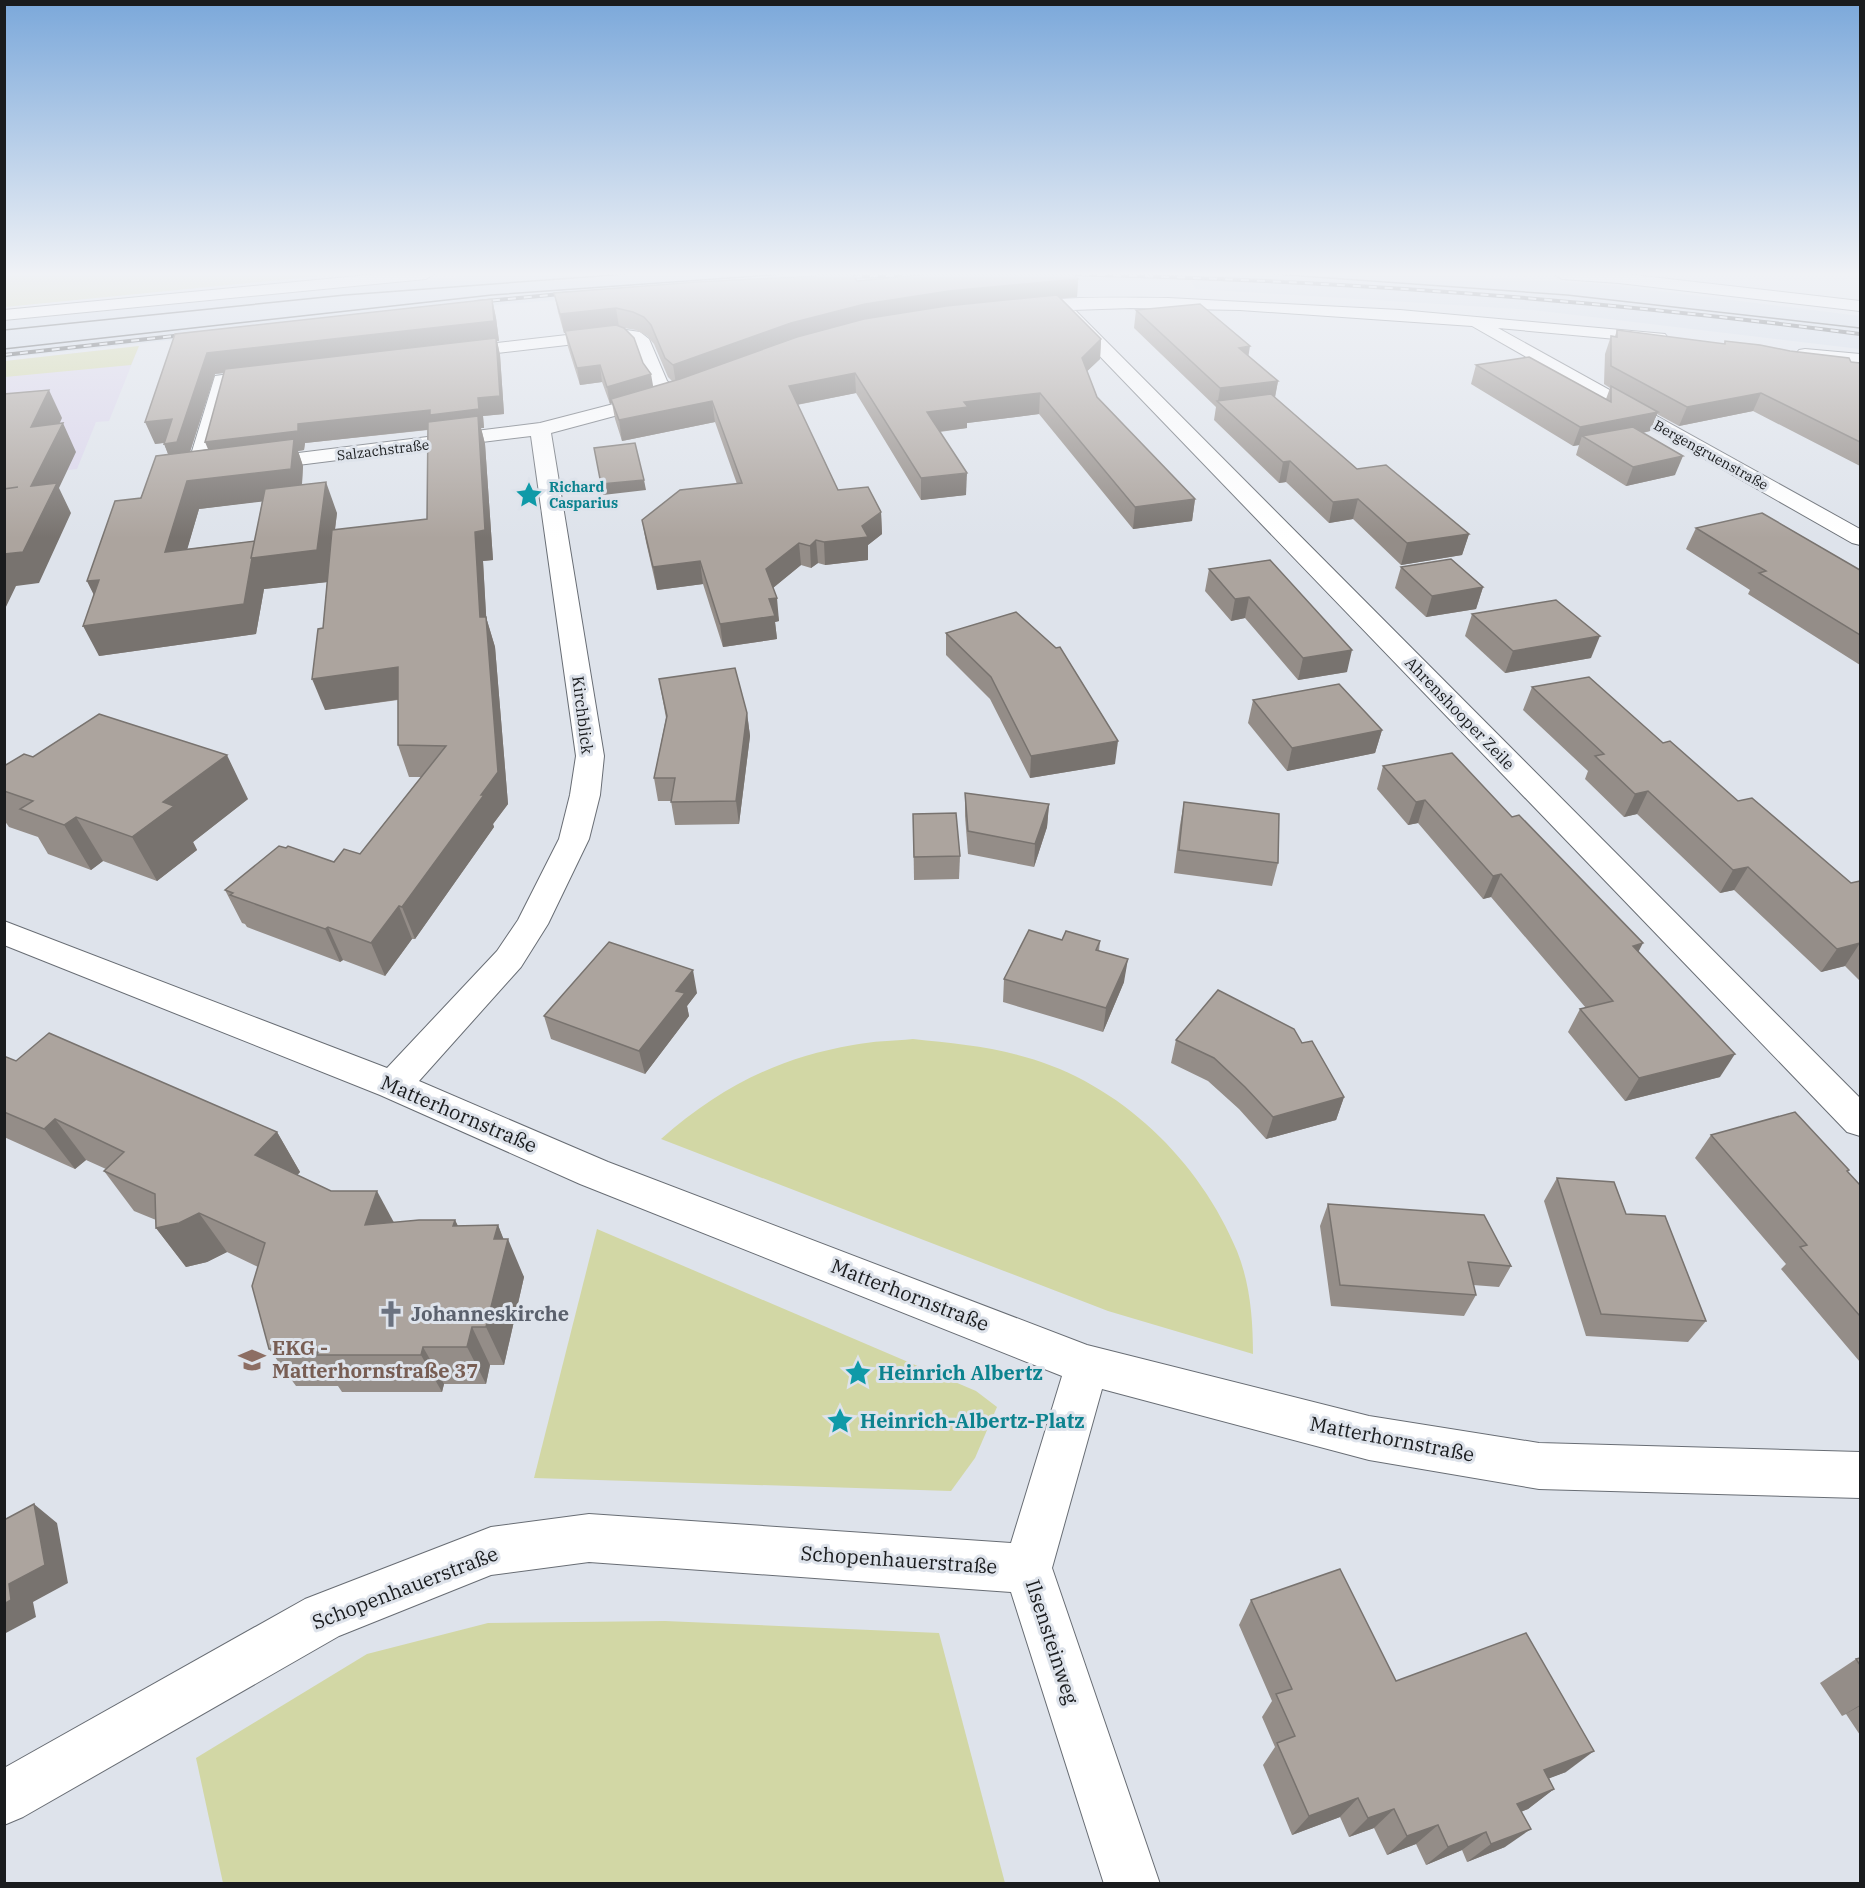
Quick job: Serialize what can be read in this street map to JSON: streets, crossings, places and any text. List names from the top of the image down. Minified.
{"streets":{"street":["Salzachstraße","Bergengruenstraße","Ahrenshooper Zeile","Kirchblick","Matterhornstraße","Schopenhauerstraße","Ilsensteinweg"]},"crossings":[["Salzachstraße","Kirchblick"],["Kirchblick","Matterhornstraße"],["Matterhornstraße","Ilsensteinweg"],["Schopenhauerstraße","Ilsensteinweg"]],"places":{"place":["Richard Casparius","Heinrich Albertz","Heinrich-Albertz-Platz"],"church":["Johanneskirche"],"school or university":["EKG - Matterhornstraße 37"]}}
